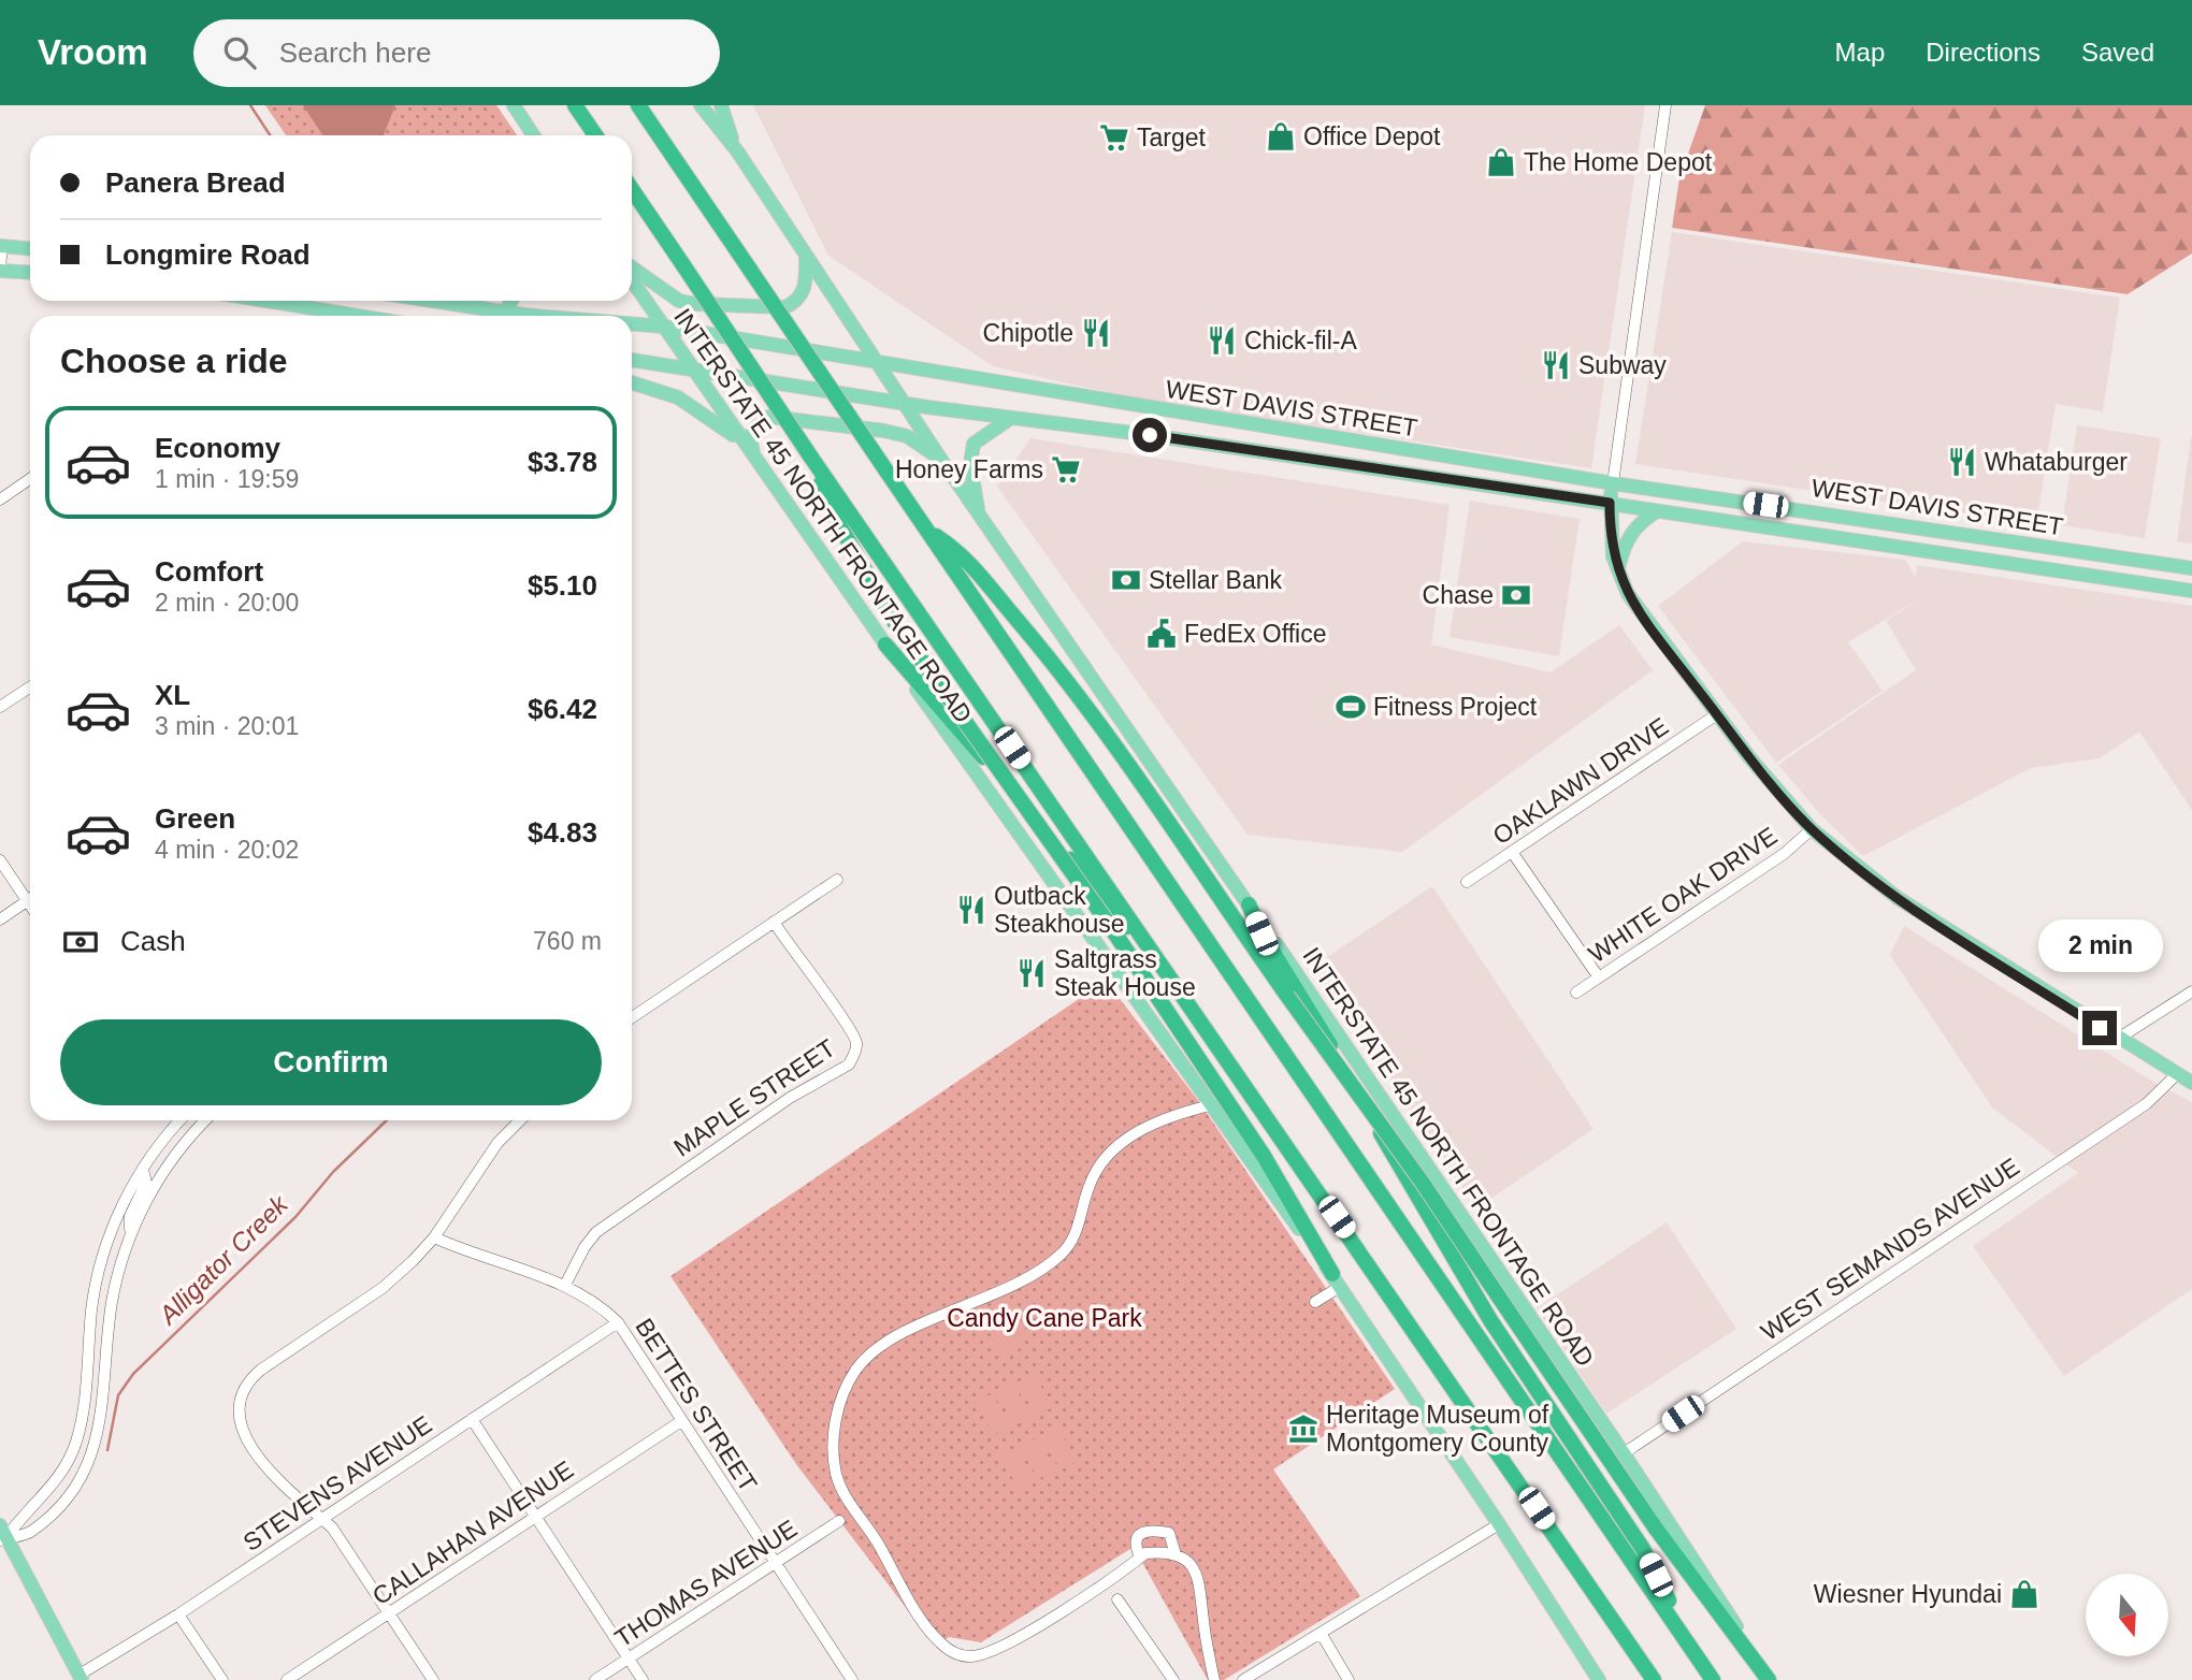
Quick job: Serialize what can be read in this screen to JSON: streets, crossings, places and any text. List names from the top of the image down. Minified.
{"streets":{"main road":["WEST DAVIS STREET","INTERSTATE 45 NORTH FRONTAGE ROAD"],"street":["OAKLAWN DRIVE","WHITE OAK DRIVE","MAPLE STREET","WEST SEMANDS AVENUE","BETTES STREET","STEVENS AVENUE","CALLAHAN AVENUE","THOMAS AVENUE"]},"crossings":[["WEST DAVIS STREET","INTERSTATE 45 NORTH FRONTAGE ROAD"],["INTERSTATE 45 NORTH FRONTAGE ROAD","WEST SEMANDS AVENUE"],["MAPLE STREET","BETTES STREET"],["BETTES STREET","STEVENS AVENUE"],["BETTES STREET","CALLAHAN AVENUE"],["BETTES STREET","THOMAS AVENUE"]],"water":["Alligator Creek"],"parks":["Candy Cane Park"],"places":{"shop":["Office Depot","The Home Depot","Wiesner Hyundai"],"supermarket":["Target","Honey Farms"],"restaurant":["Chipotle","Chick-fil-A","Subway","Whataburger","Outback Steakhouse","Saltgrass Steak House"],"bank":["Stellar Bank","Chase"],"public building":["FedEx Office"],"sports":["Fitness Project"],"museum":["Heritage Museum of Montgomery County"]},"north":"bottom","page":{"header":"Vroom","search":"Search here","nav":["Map","Directions","Saved"],"banner":["Panera Bread","Longmire Road"],"heading":"Choose a ride","list":[{"name":"Economy","note":"1 min · 19:59","value":"$3.78"},{"name":"Comfort","note":"2 min · 20:00","value":"$5.10"},{"name":"XL","note":"3 min · 20:01","value":"$6.42"},{"name":"Green","note":"4 min · 20:02","value":"$4.83"}],"pay":["Cash","760 m"],"bubble":"2 min","buttons":"Confirm"}}
